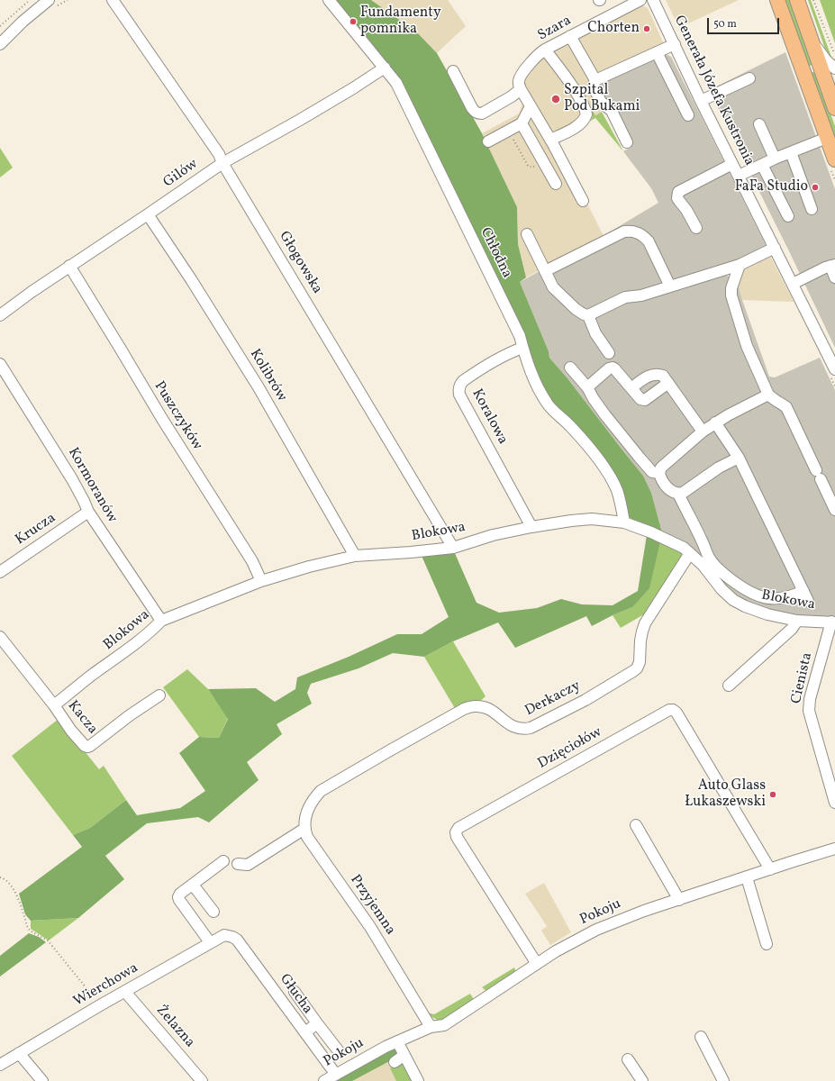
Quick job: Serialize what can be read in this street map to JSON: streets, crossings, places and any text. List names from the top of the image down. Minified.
{"streets":{"street":["Szara","Generała Józefa Kustronia","Gilów","Chłodna","Głogowska","Kolibrów","Puszczyków","Koralowa","Kormoranów","Krucza","Blokowa","Cienista","Derkaczy","Kacza","Dzięciołów","Przyjemna","Pokoju","Wierchowa","Głucha","Żelazna"]},"crossings":[["Gilów","Chłodna"],["Gilów","Głogowska"],["Gilów","Kolibrów"],["Gilów","Puszczyków"],["Chłodna","Koralowa"],["Chłodna","Blokowa"],["Głogowska","Blokowa"],["Kolibrów","Blokowa"],["Puszczyków","Blokowa"],["Koralowa","Blokowa"],["Kormoranów","Krucza"],["Kormoranów","Blokowa"],["Blokowa","Cienista"],["Blokowa","Derkaczy"],["Blokowa","Kacza"],["Derkaczy","Przyjemna"],["Dzięciołów","Pokoju"],["Przyjemna","Pokoju"],["Pokoju","Głucha"],["Wierchowa","Głucha"],["Wierchowa","Żelazna"]],"places":["Fundamenty pomnika","Chorten","Szpital Pod Bukami","FaFa Studio","Auto Glass Łukaszewski"],"scale_bar":"50 m"}
